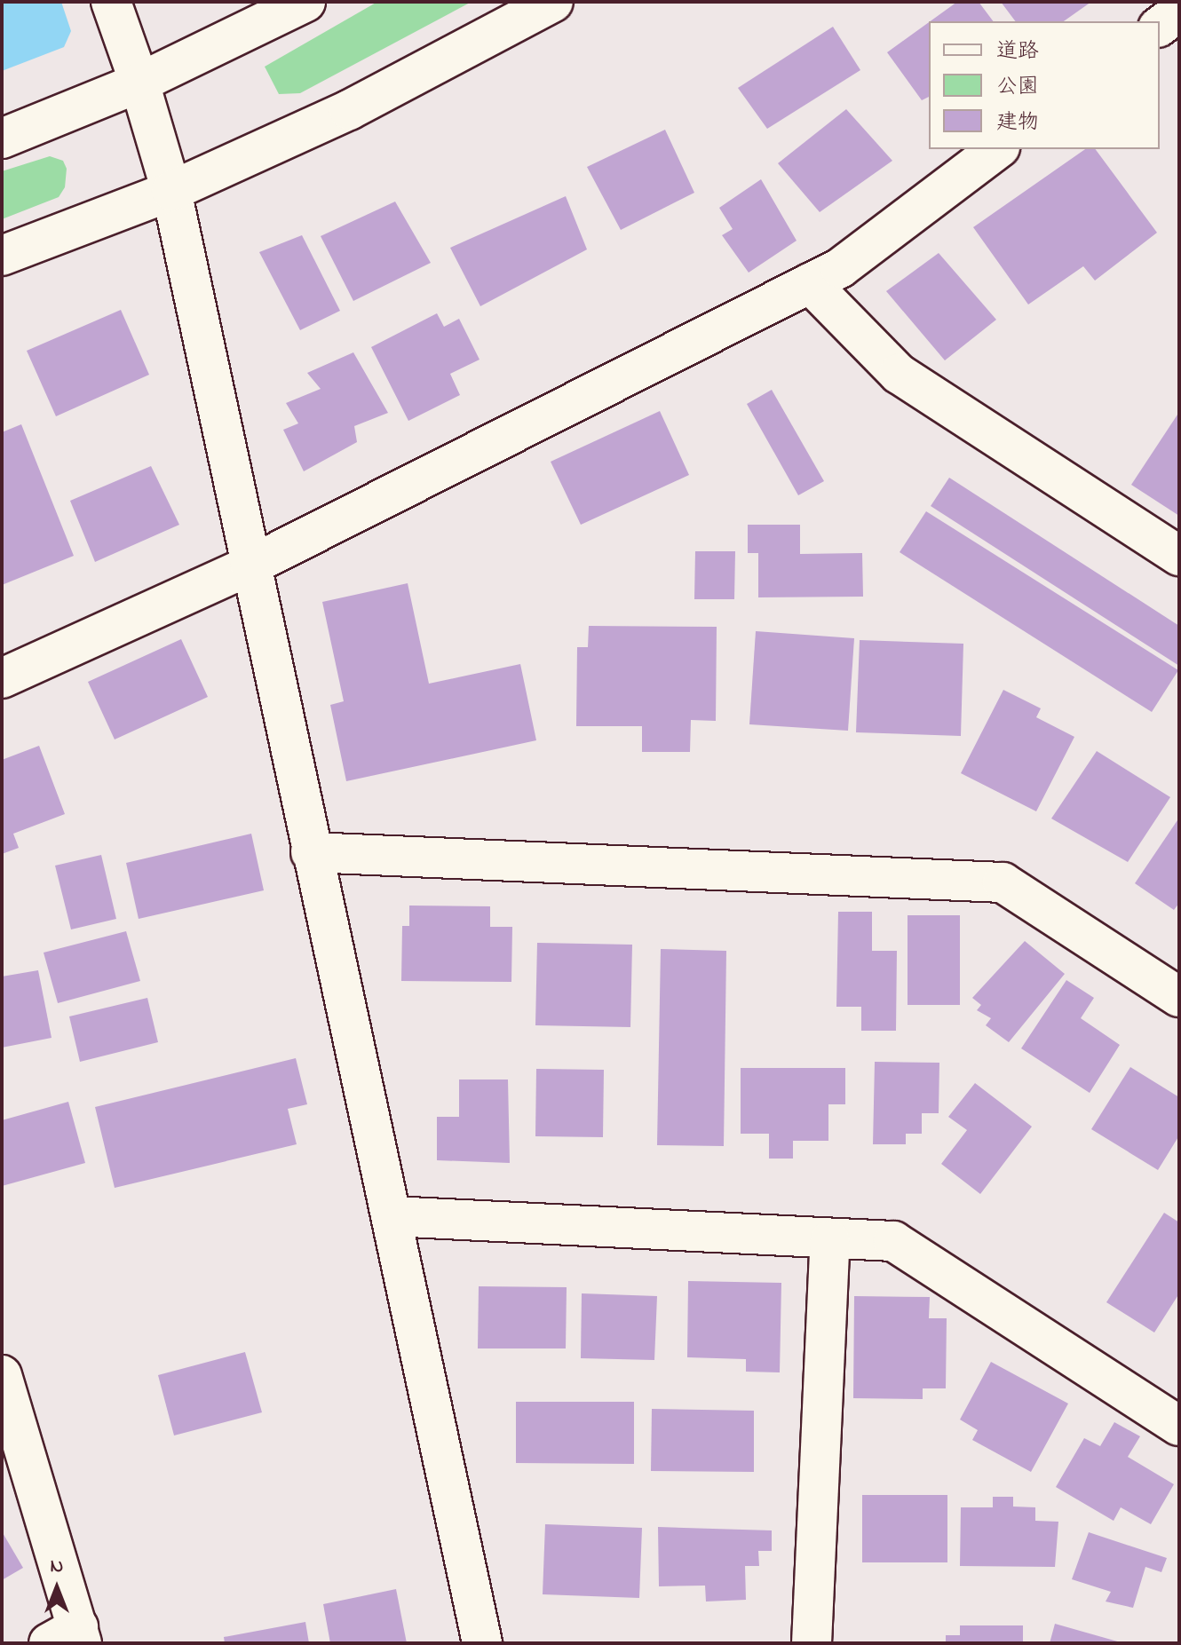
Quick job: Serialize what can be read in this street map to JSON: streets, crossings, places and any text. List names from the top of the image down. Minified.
{"legend":["道路","公園","建物"],"north":"top"}
